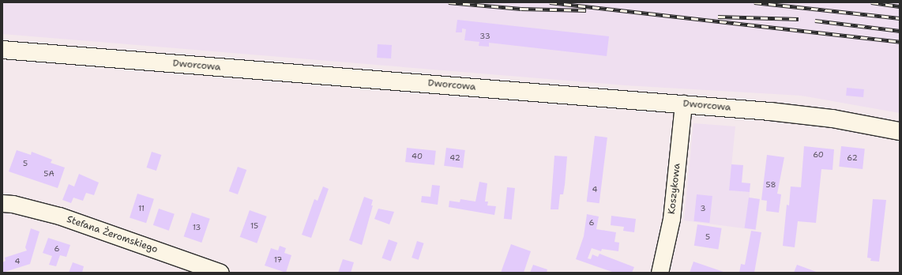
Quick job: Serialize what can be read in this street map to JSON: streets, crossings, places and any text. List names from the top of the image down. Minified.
{"streets":{"street":["Dworcowa","Koszykowa","Stefana Żeromskiego"]},"crossings":[["Dworcowa","Koszykowa"]],"house_numbers":["33","60","40","42","62","5","5A","58","4","11","3","6","15","13","5","6","17","4"]}
